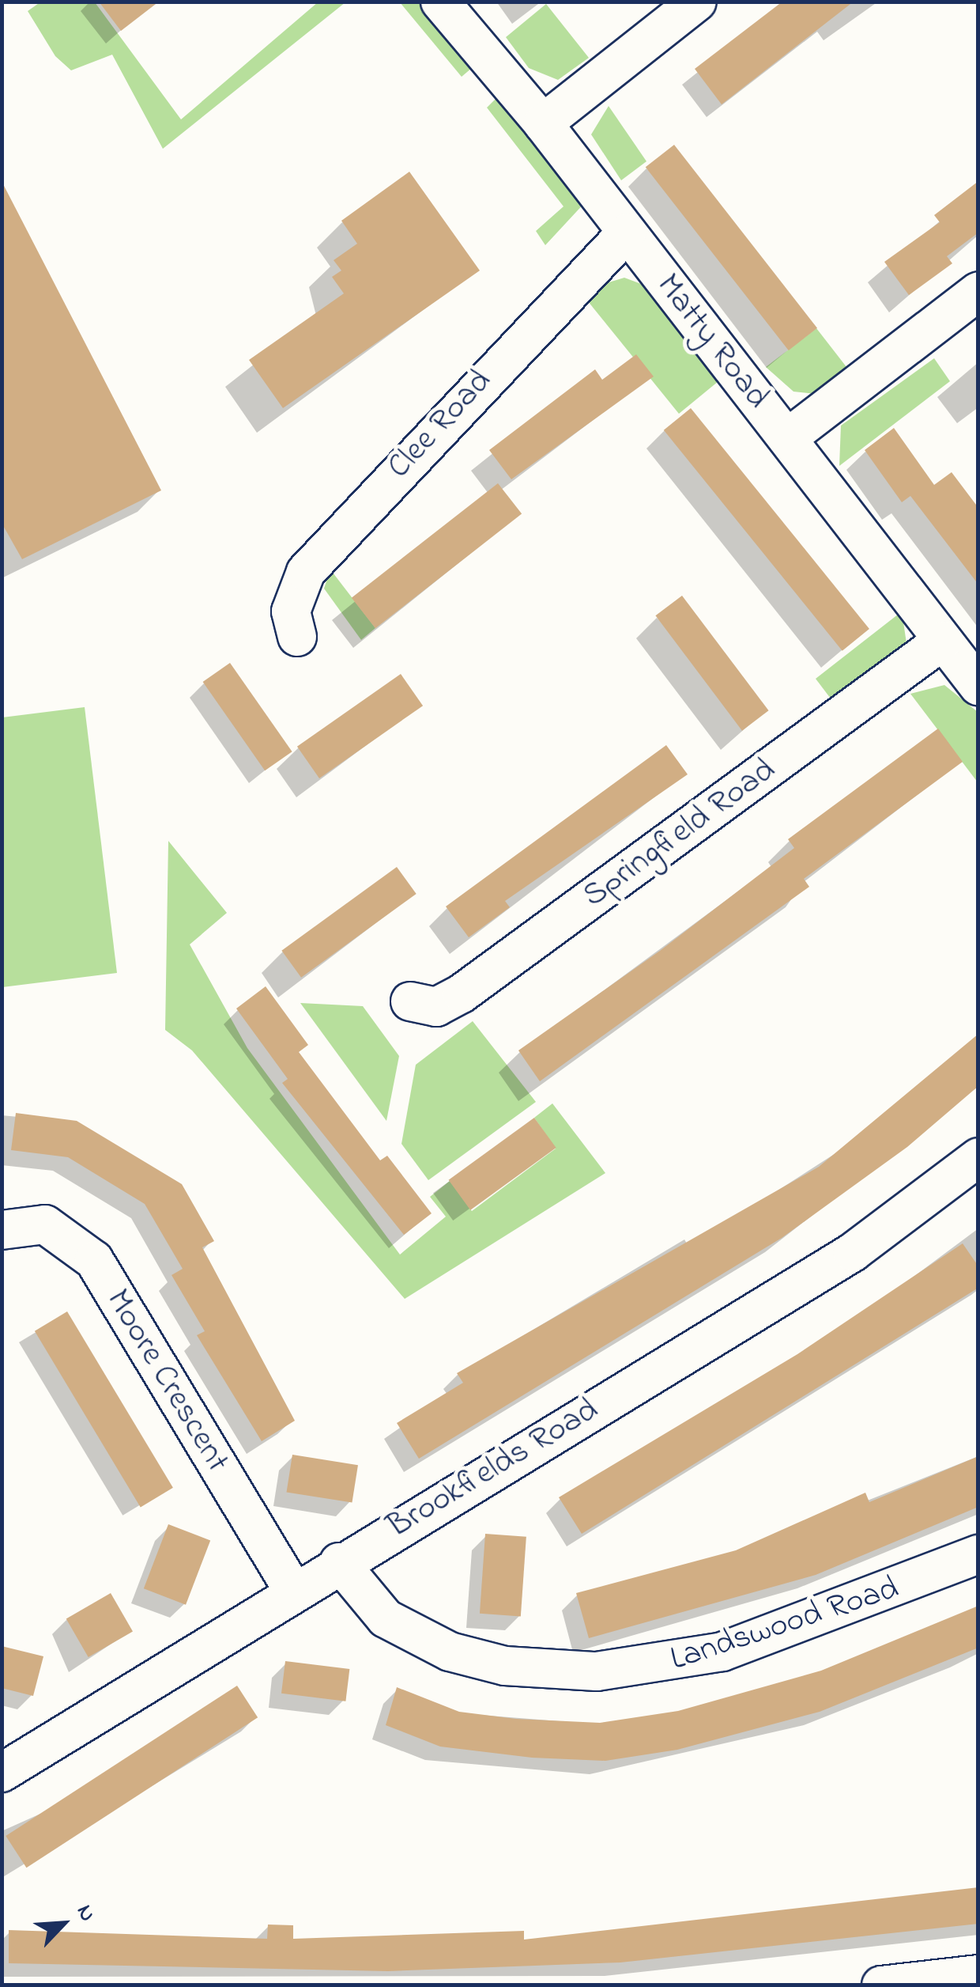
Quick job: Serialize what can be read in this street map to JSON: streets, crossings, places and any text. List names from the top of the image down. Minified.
{"streets":{"street":["Matty Road","Clee Road","Springfield Road","Moore Crescent","Brookfields Road","Landswood Road"]},"crossings":[["Matty Road","Clee Road"],["Matty Road","Springfield Road"],["Moore Crescent","Brookfields Road"],["Brookfields Road","Landswood Road"]],"north":"top right"}
